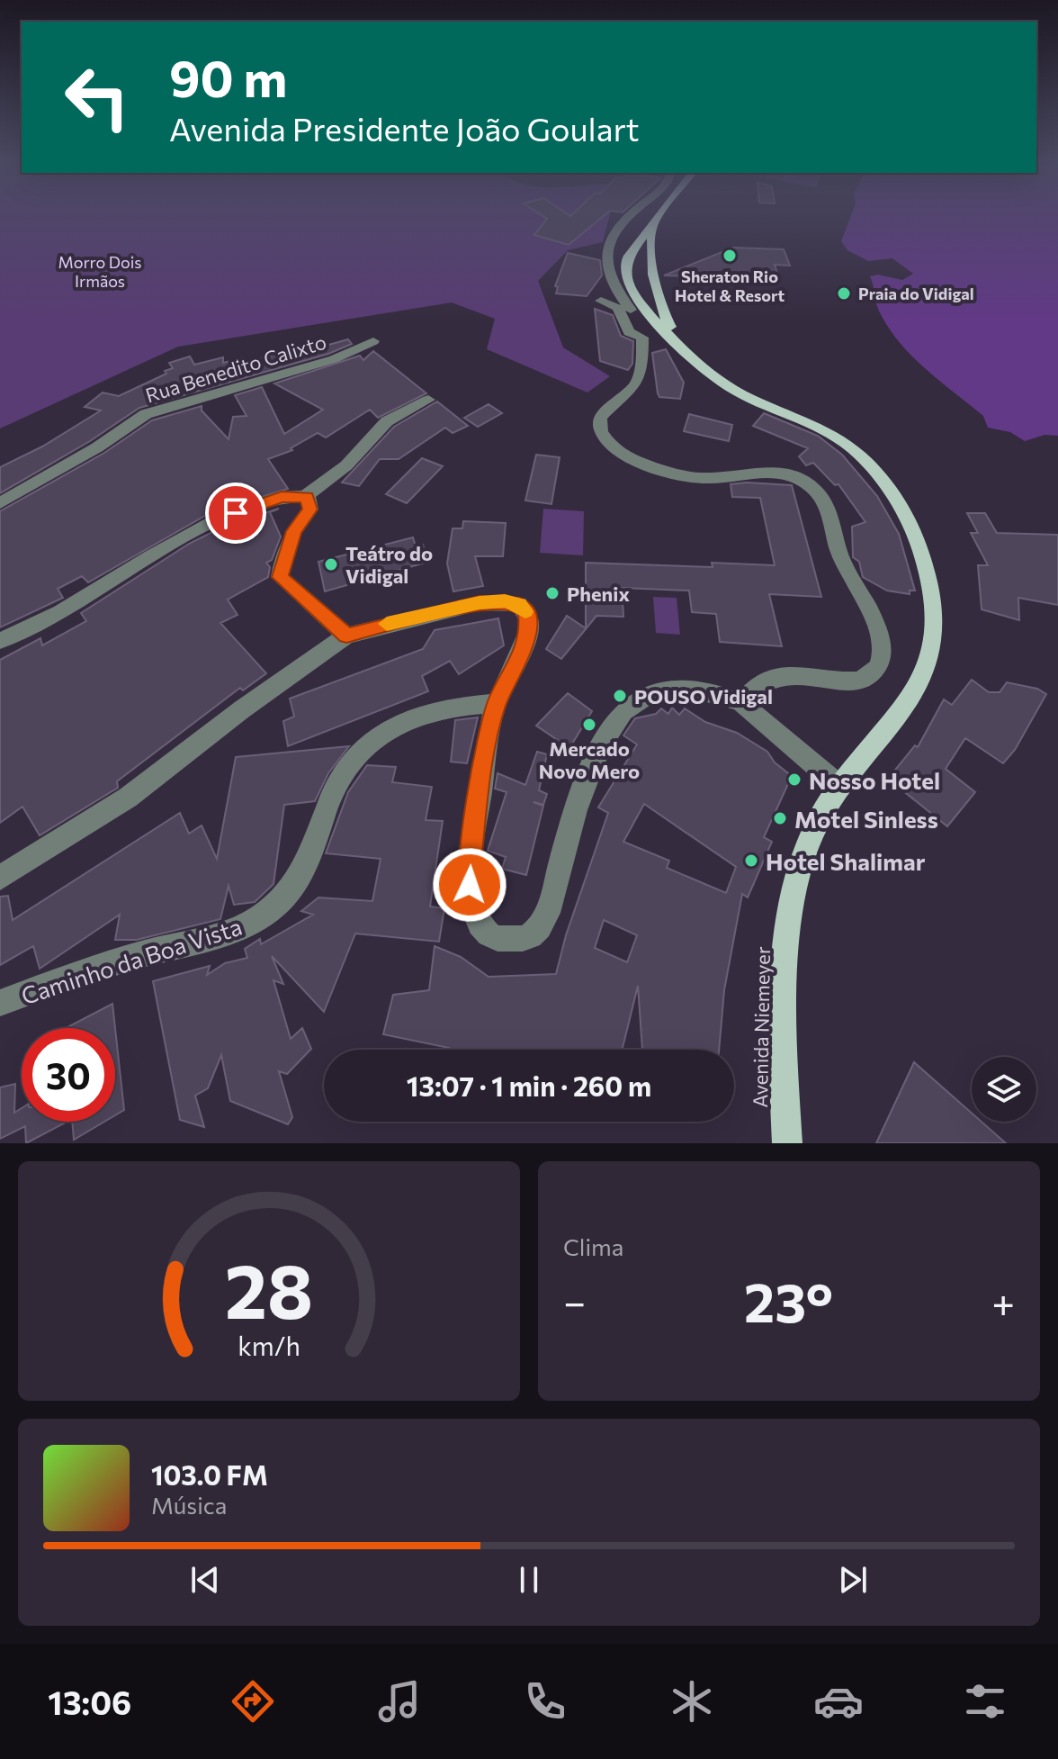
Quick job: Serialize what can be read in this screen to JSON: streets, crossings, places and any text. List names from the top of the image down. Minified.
{"streets":{"main road":["Avenida Niemeyer"],"street":["Rua Benedito Calixto","Caminho da Boa Vista"]},"parks":["Morro Dois Irmãos"],"places":["Sheraton Rio Hotel & Resort","Praia do Vidigal","Teátro do Vidigal","Phenix","POUSO Vidigal","Mercado Novo Mero","Nosso Hotel","Motel Sinless","Hotel Shalimar"],"page":{"turn":["90 m","Avenida Presidente João Goulart"],"limit":"30","trip":"13:07 · 1 min · 260 m","tile":"Clima","heat":["−","23°","+"],"song":["103.0 FM","Música"],"tabs":"13:06","gauge":["28","km/h"]}}
